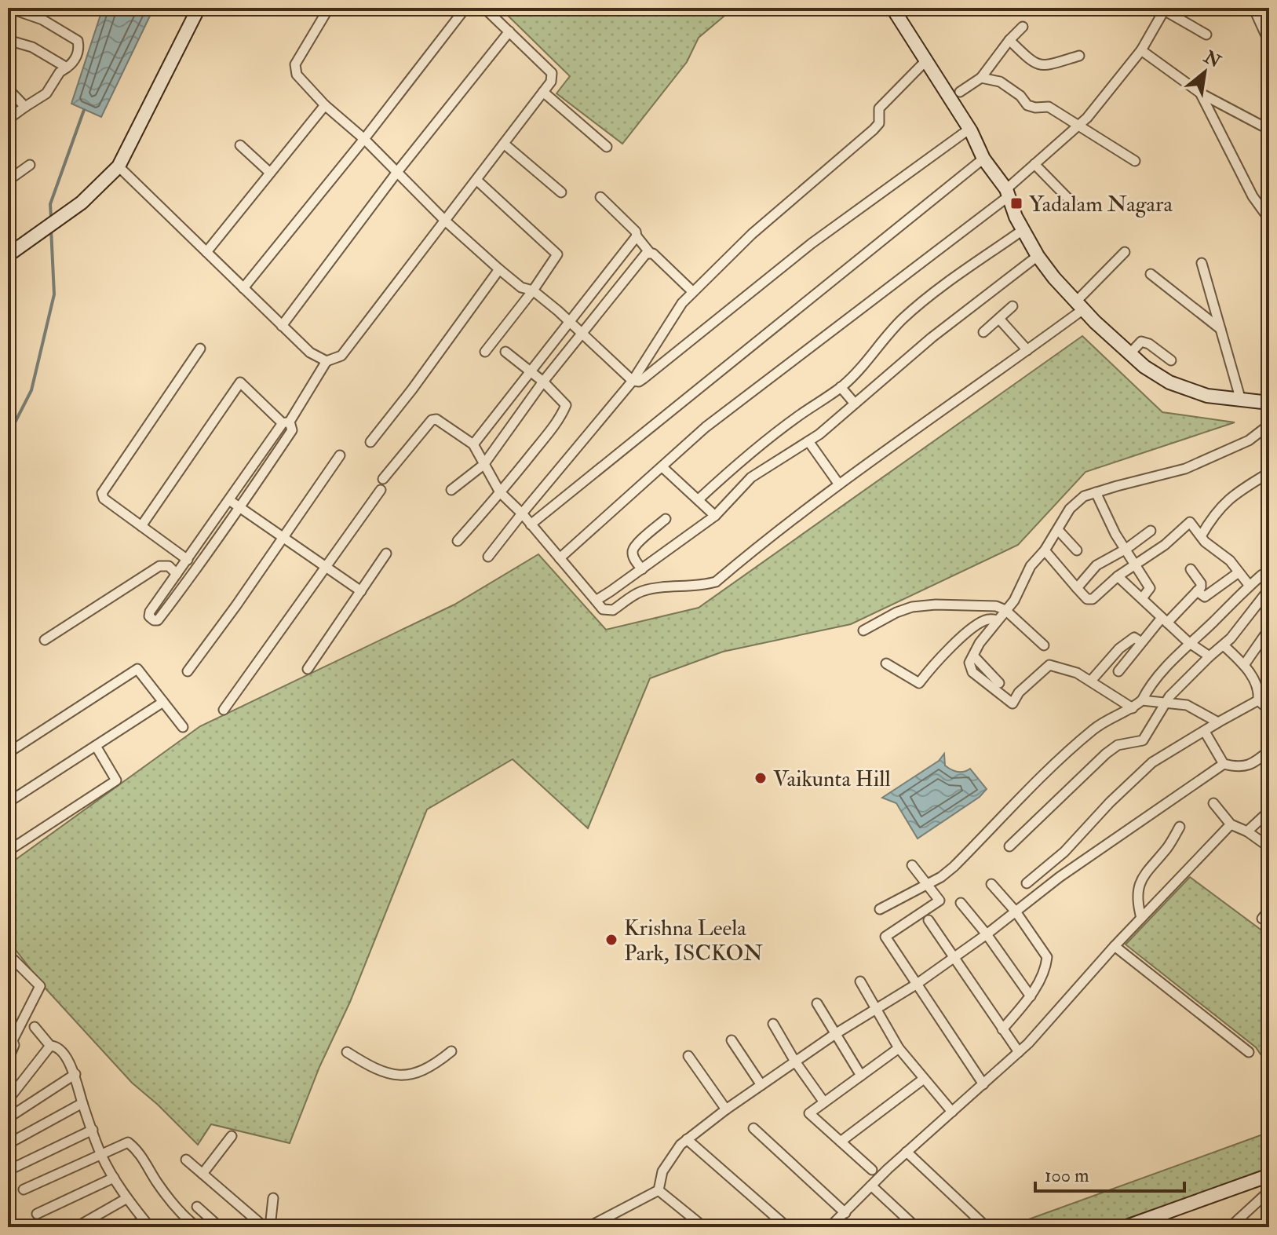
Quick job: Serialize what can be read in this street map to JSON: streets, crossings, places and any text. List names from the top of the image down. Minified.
{"places":{"transit":["Yadalam Nagara"],"other":["Vaikunta Hill","Krishna Leela Park, ISCKON"]},"scale_bar":"100 m","north":"top right"}
